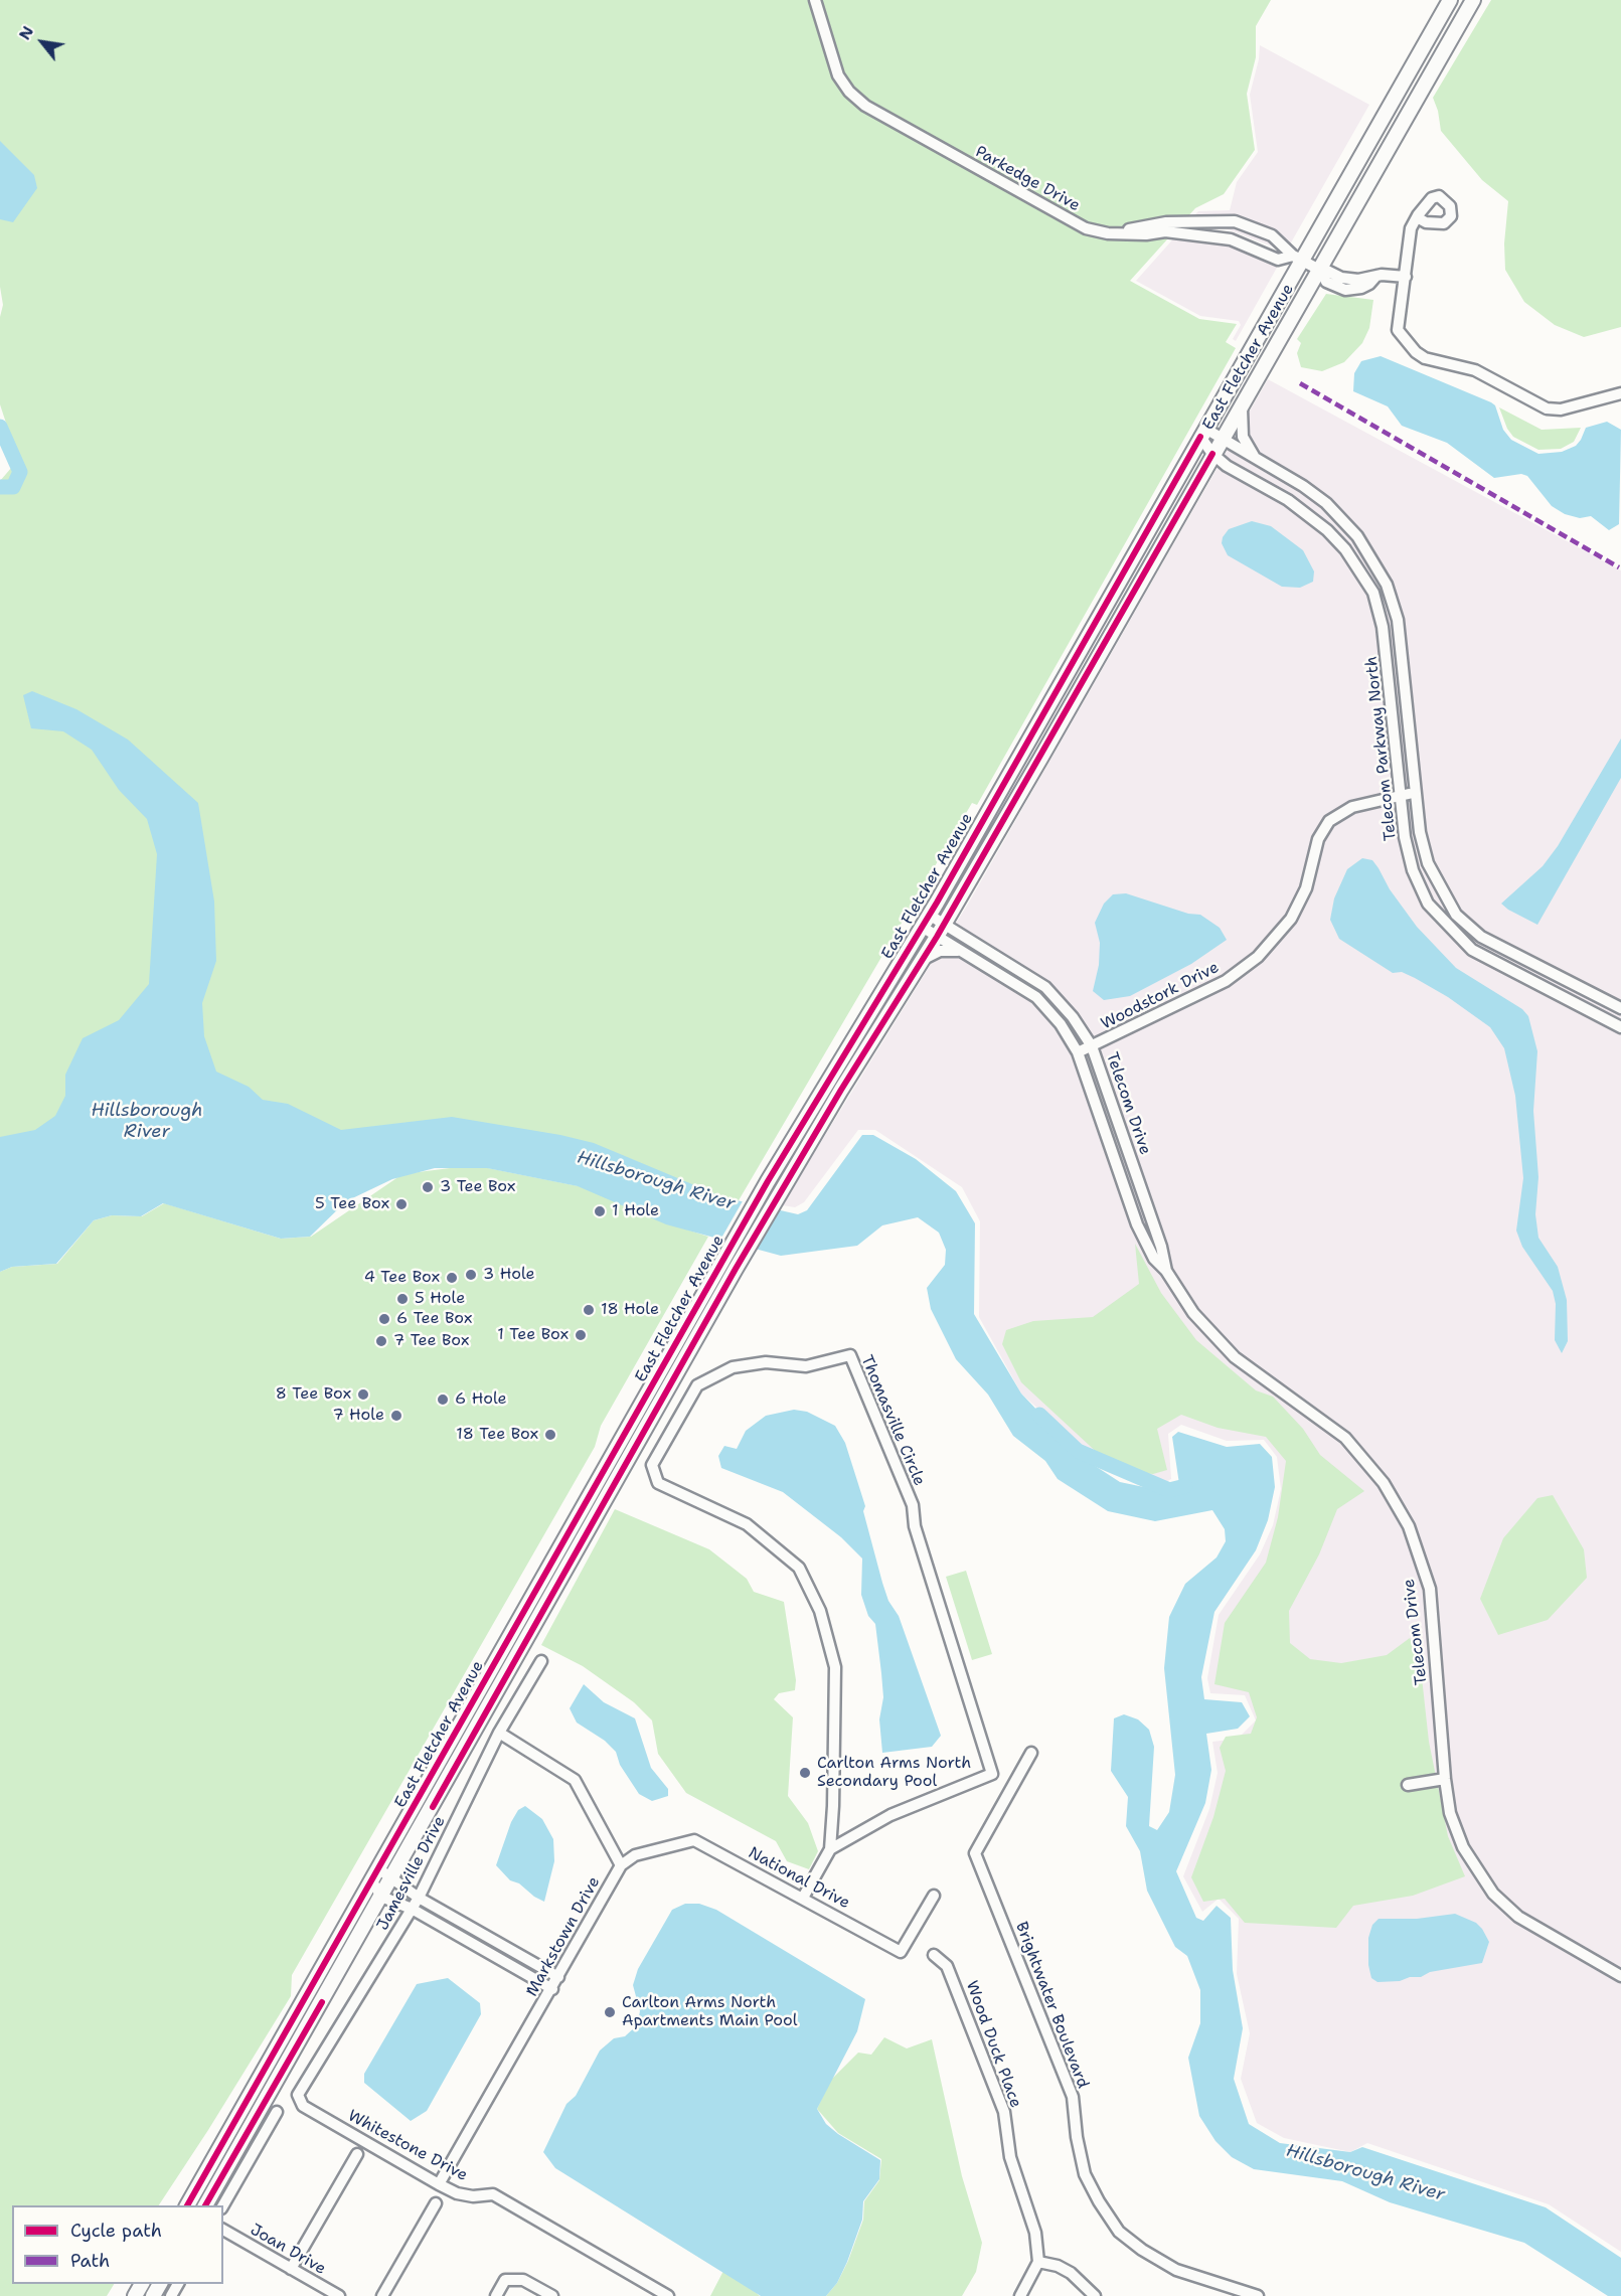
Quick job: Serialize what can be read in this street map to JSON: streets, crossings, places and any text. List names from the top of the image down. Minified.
{"streets":{"main road":["East Fletcher Avenue"],"street":["Parkedge Drive","Telecom Parkway North","Woodstork Drive","Telecom Drive","Thomasville Circle","Jamesville Drive","National Drive","Markstown Drive","Brightwater Boulevard","Wood Duck Place","Whitestone Drive","Joan Drive"]},"crossings":[["Parkedge Drive","East Fletcher Avenue"],["East Fletcher Avenue","Telecom Parkway North"],["East Fletcher Avenue","Telecom Drive"],["Telecom Parkway North","Woodstork Drive"],["Woodstork Drive","Telecom Drive"],["Thomasville Circle","National Drive"],["Jamesville Drive","Markstown Drive"],["Jamesville Drive","Whitestone Drive"],["National Drive","Markstown Drive"],["Markstown Drive","Whitestone Drive"]],"water":["Hillsborough River"],"places":["3 Tee Box","5 Tee Box","1 Hole","3 Hole","4 Tee Box","5 Hole","18 Hole","6 Tee Box","1 Tee Box","7 Tee Box","8 Tee Box","6 Hole","7 Hole","18 Tee Box","Carlton Arms North Secondary Pool","Carlton Arms North Apartments Main Pool"],"legend":["Cycle path","Path"],"north":"top left"}
